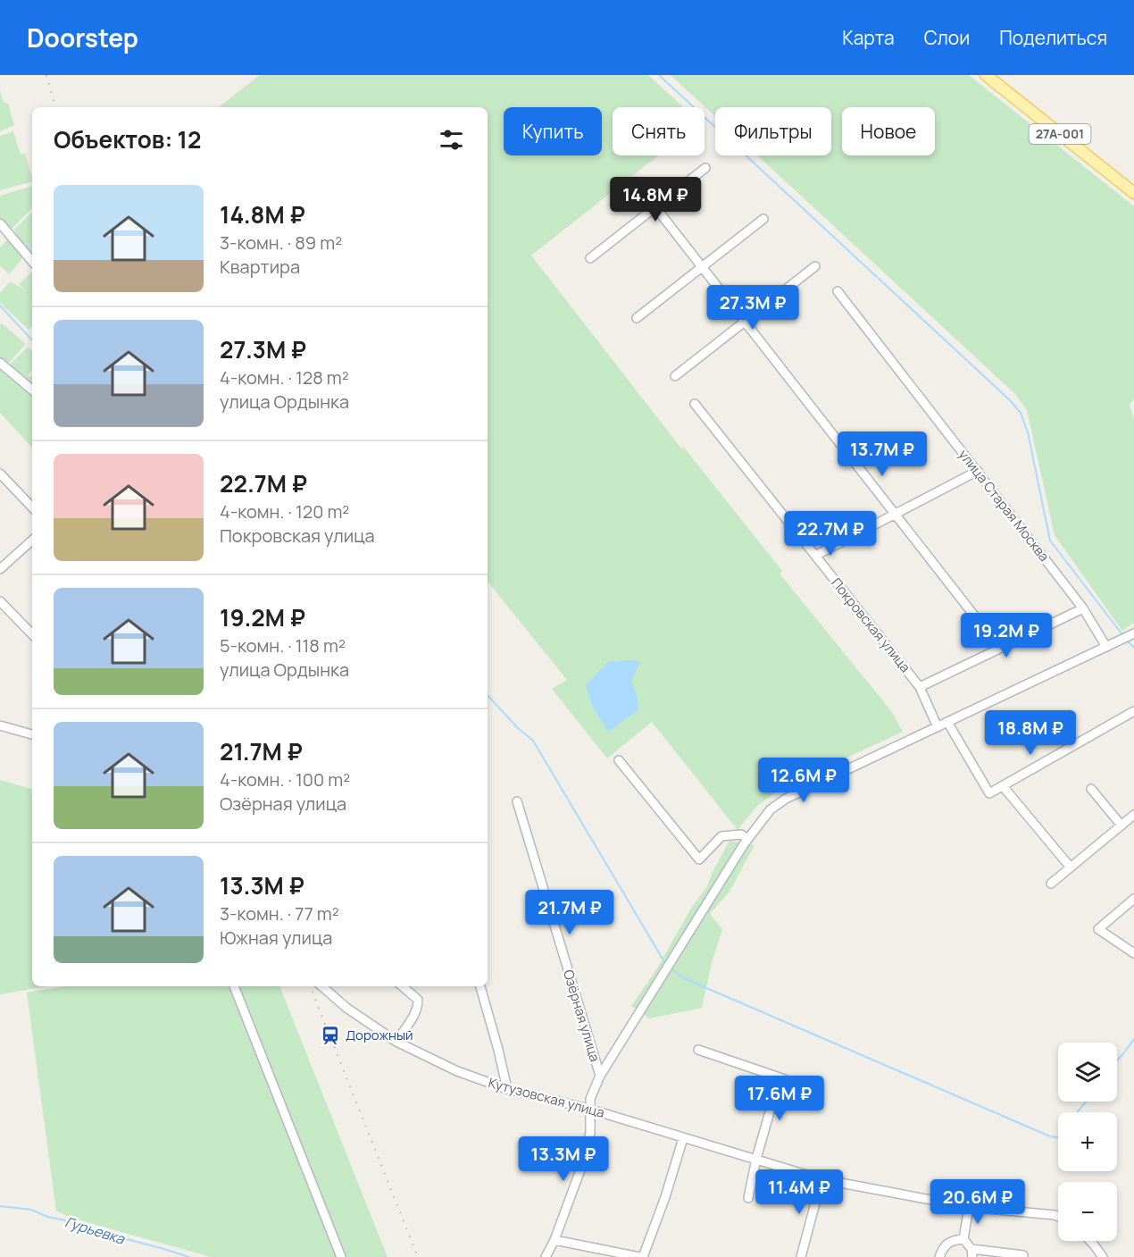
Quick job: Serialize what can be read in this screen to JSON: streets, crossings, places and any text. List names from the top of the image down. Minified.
{"streets":{"main road":["27А-001"],"street":["улица Старая Москва","Покровская улица","Озёрная улица","Кутузовская улица"]},"water":["Гурьевка"],"places":{"station":["Дорожный"]},"page":{"header":"Doorstep","nav":["Карта","Слои","Поделиться"],"chip":["Купить","Снять","Фильтры","Новое"],"heading":"Объектов: 12","list":[{"name":"14.8M ₽","note":"3-комн. · 89 m² · Квартира"},{"name":"27.3M ₽","note":"4-комн. · 128 m² · улица Ордынка"},{"name":"22.7M ₽","note":"4-комн. · 120 m² · Покровская улица"},{"name":"19.2M ₽","note":"5-комн. · 118 m² · улица Ордынка"},{"name":"21.7M ₽","note":"4-комн. · 100 m² · Озёрная улица"},{"name":"13.3M ₽","note":"3-комн. · 77 m² · Южная улица"}],"price":["14.8M ₽","27.3M ₽","13.7M ₽","22.7M ₽","19.2M ₽","18.8M ₽","12.6M ₽","21.7M ₽","17.6M ₽","13.3M ₽","11.4M ₽","20.6M ₽"],"map_buttons":["+","−"]}}
